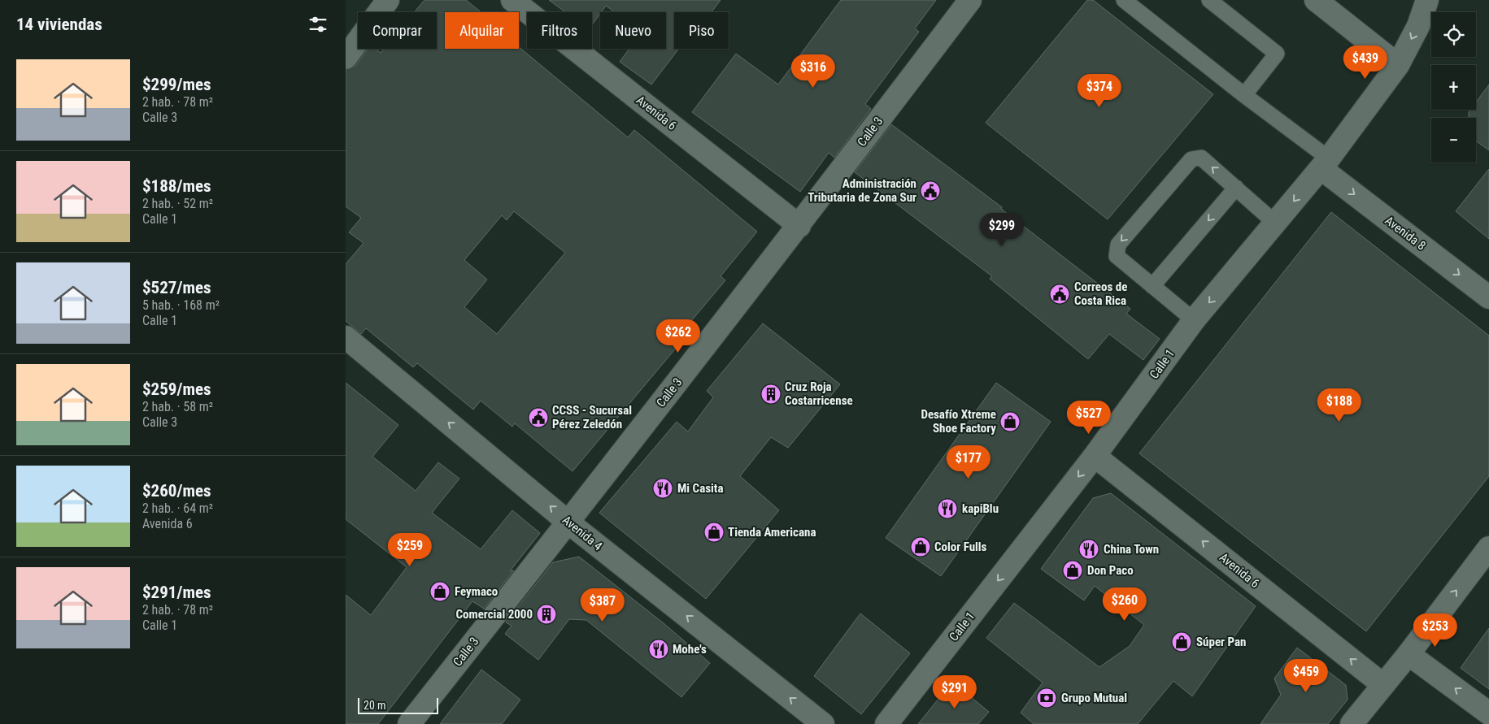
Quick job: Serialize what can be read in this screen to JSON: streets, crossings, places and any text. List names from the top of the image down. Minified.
{"streets":{"street":["Avenida 6","Calle 3","Avenida 8","Calle 1","Avenida 4"]},"crossings":[["Avenida 6","Calle 3"],["Avenida 6","Calle 1"],["Calle 3","Avenida 4"],["Avenida 8","Calle 1"]],"one_way":["Avenida 6","Avenida 8","Calle 1","Avenida 4"],"places":{"public building":["Administración Tributaria de Zona Sur","Correos de Costa Rica","CCSS - Sucursal Pérez Zeledón"],"building":["Cruz Roja Costarricense","Comercial 2000"],"shop":["Desafío Xtreme Shoe Factory","Tienda Americana","Color Fulls","Don Paco","Feymaco","Súper Pan"],"restaurant":["Mi Casita","kapiBlu","China Town","Mohe's"],"bank":["Grupo Mutual"]},"scale_bar":"20 m","page":{"heading":"14 viviendas","map_buttons":["+","−"],"chip":["Comprar","Alquilar","Filtros","Nuevo","Piso"],"price":["$439","$316","$374","$299","$262","$188","$527","$177","$259","$260","$387","$253","$459","$291"],"list":[{"name":"$299/mes","note":"2 hab. · 78 m² · Calle 3"},{"name":"$188/mes","note":"2 hab. · 52 m² · Calle 1"},{"name":"$527/mes","note":"5 hab. · 168 m² · Calle 1"},{"name":"$259/mes","note":"2 hab. · 58 m² · Calle 3"},{"name":"$260/mes","note":"2 hab. · 64 m² · Avenida 6"},{"name":"$291/mes","note":"2 hab. · 78 m² · Calle 1"}],"scale":"20 m"}}
